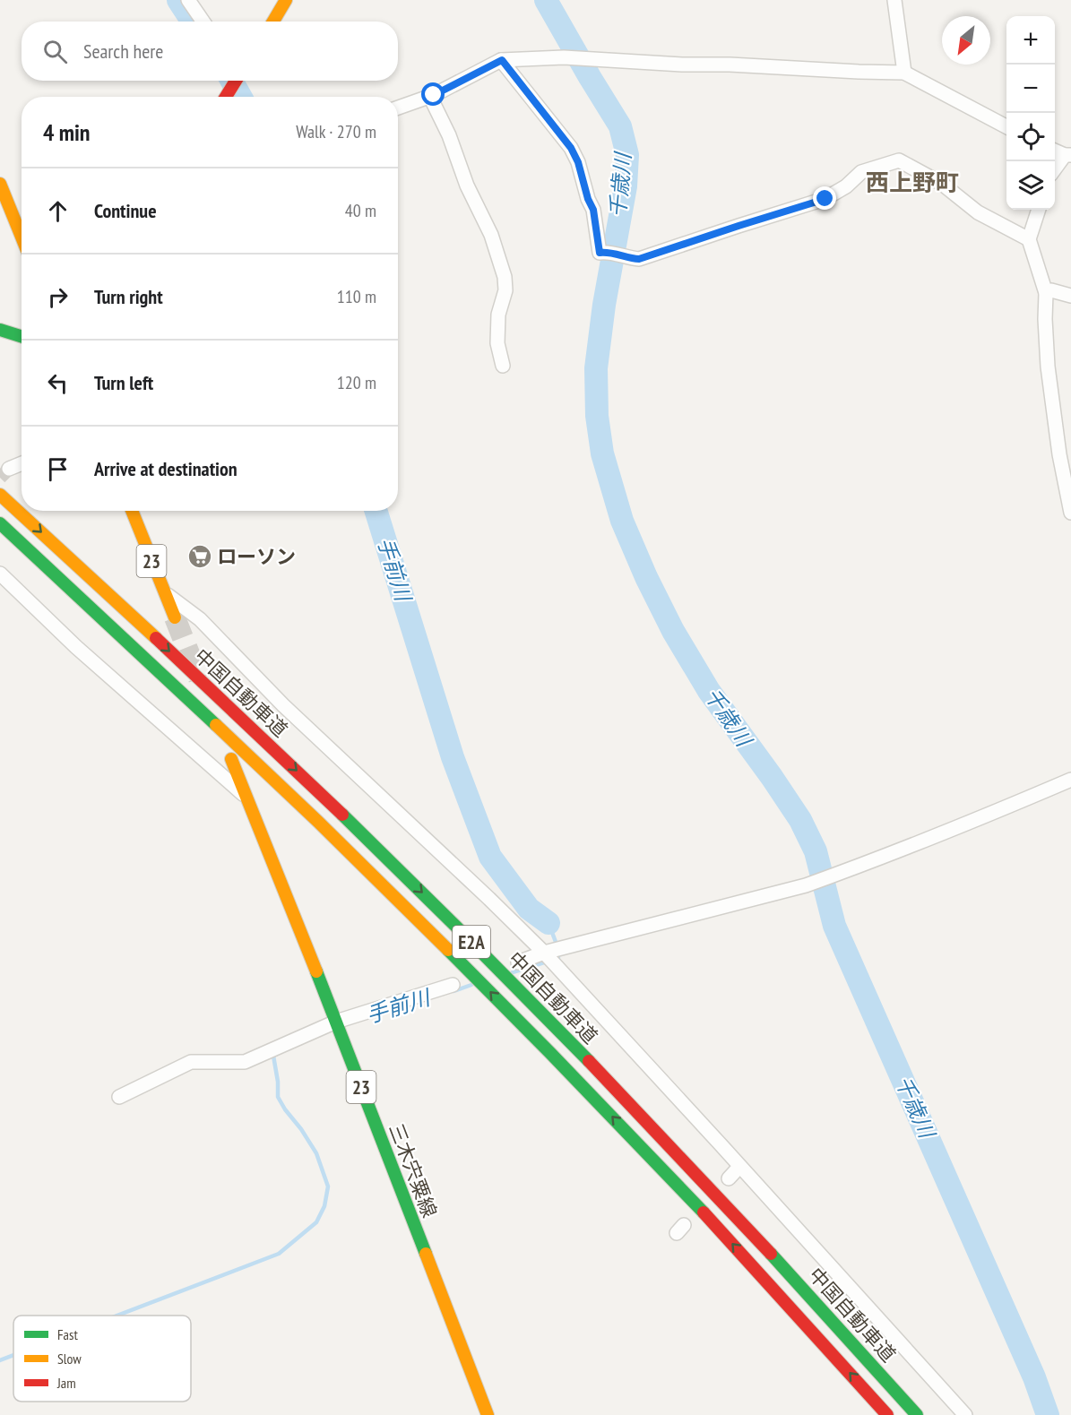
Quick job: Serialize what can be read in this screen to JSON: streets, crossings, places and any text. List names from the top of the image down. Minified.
{"streets":{"main road":["23","中国自動車道","E2A","三木宍粟線"]},"districts":["西上野町"],"water":["千歳川","手前川"],"places":{"supermarket":["ローソン"]},"legend":["Fast","Slow","Jam"],"north":"bottom left","page":{"map_buttons":["+","−"],"search":"Search here","heading":["4 min","Walk · 270 m"],"list":[["Continue","40 m"],["Turn right","110 m"],["Turn left","120 m"],"Arrive at destination"]}}
